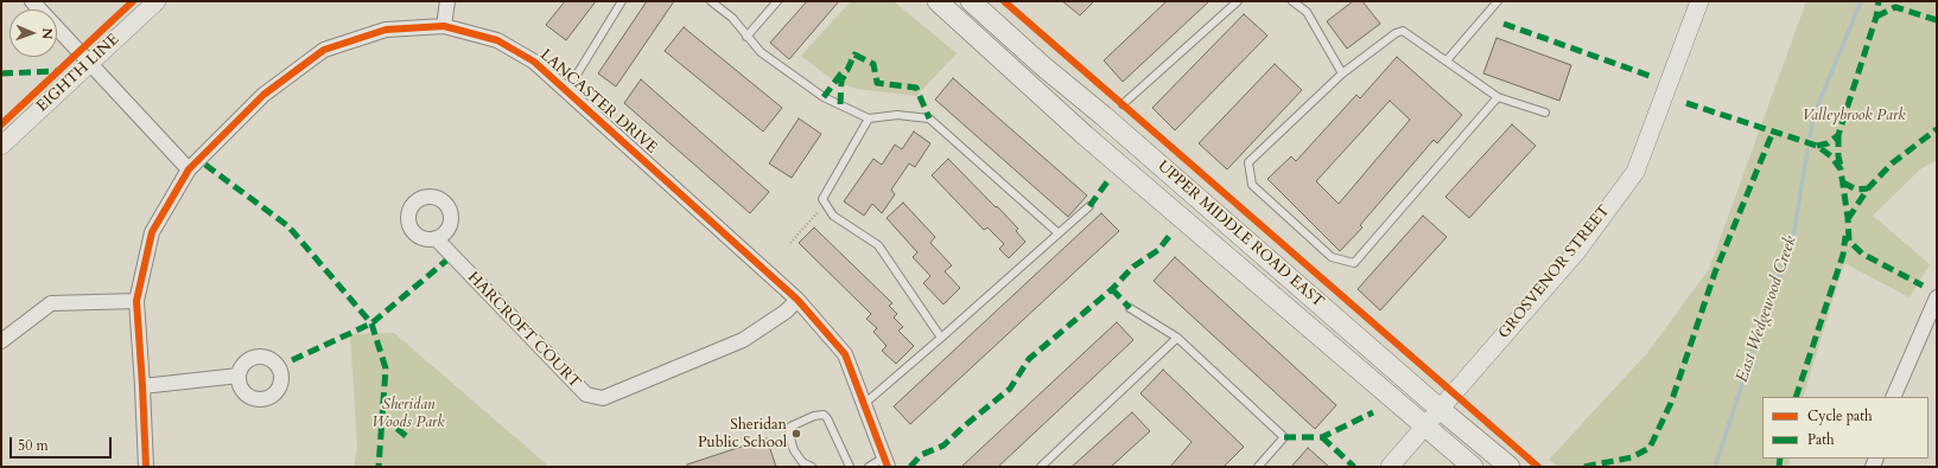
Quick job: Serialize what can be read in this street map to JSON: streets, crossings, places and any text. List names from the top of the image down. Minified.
{"streets":{"main road":["UPPER MIDDLE ROAD EAST"],"street":["EIGHTH LINE","LANCASTER DRIVE","GROSVENOR STREET","HARCROFT COURT"]},"crossings":[["LANCASTER DRIVE","HARCROFT COURT"],["UPPER MIDDLE ROAD EAST","GROSVENOR STREET"]],"water":["East Wedgewood Creek"],"parks":["Valleybrook Park","Sheridan Woods Park"],"places":["Sheridan Public School"],"legend":["Cycle path","Path"],"scale_bar":"50 m","north":"right"}
